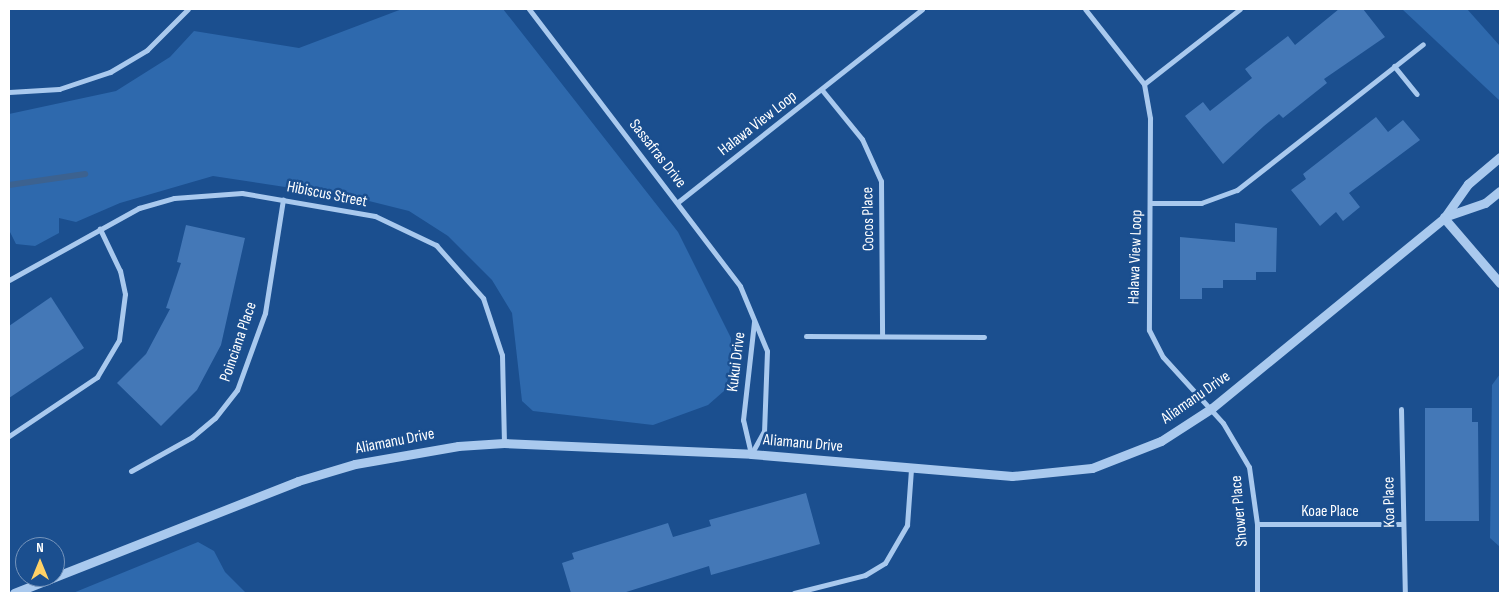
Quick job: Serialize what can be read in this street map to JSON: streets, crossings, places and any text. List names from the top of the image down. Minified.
{"streets":{"street":["Halawa View Loop","Sassafras Drive","Hibiscus Street","Cocos Place","Poinciana Place","Kukui Drive","Aliamanu Drive","Koa Place","Shower Place","Koae Place"]},"crossings":[["Halawa View Loop","Sassafras Drive"],["Halawa View Loop","Cocos Place"],["Halawa View Loop","Aliamanu Drive"],["Halawa View Loop","Shower Place"],["Sassafras Drive","Kukui Drive"],["Hibiscus Street","Poinciana Place"],["Hibiscus Street","Aliamanu Drive"],["Kukui Drive","Aliamanu Drive"],["Aliamanu Drive","Shower Place"],["Koa Place","Koae Place"],["Shower Place","Koae Place"]],"north":"top"}
